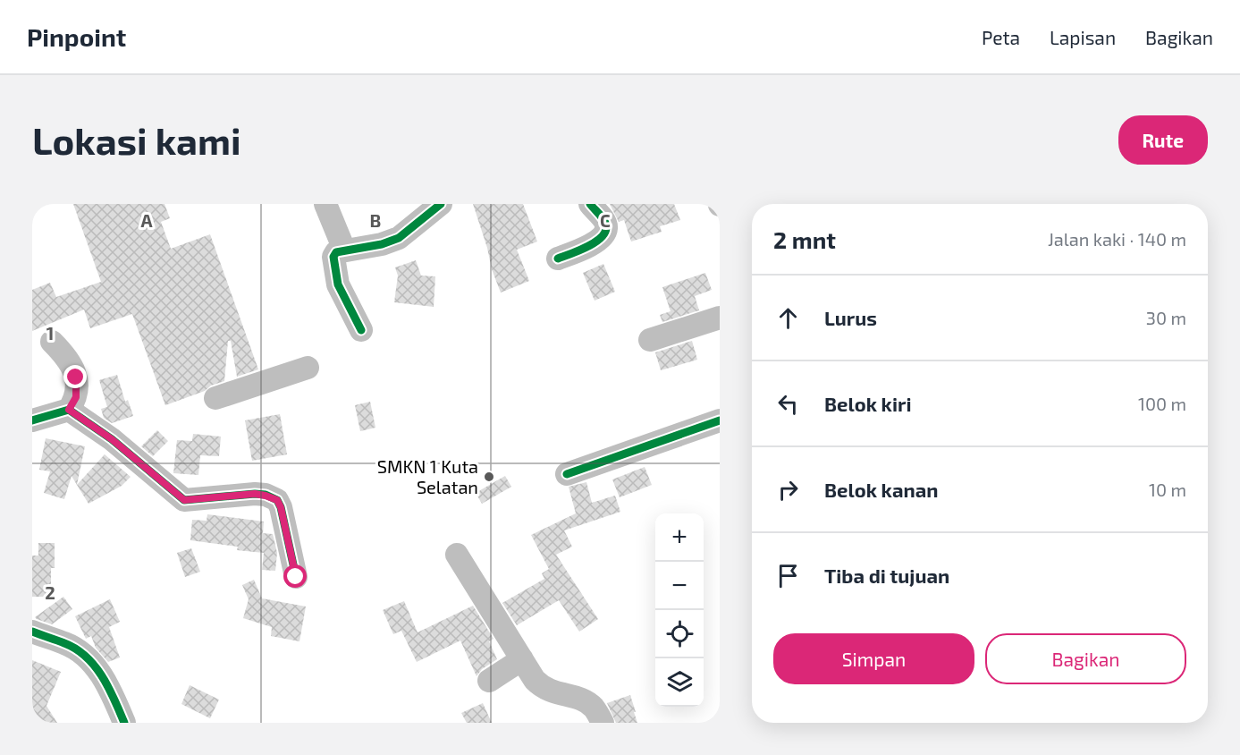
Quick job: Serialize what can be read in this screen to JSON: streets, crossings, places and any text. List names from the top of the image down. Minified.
{"places":["SMKN 1 Kuta Selatan"],"page":{"header":"Pinpoint","nav":["Peta","Lapisan","Bagikan"],"buttons":["Rute",["Simpan","Bagikan"]],"title":"Lokasi kami","heading":["2 mnt","Jalan kaki · 140 m"],"list":[["Lurus","30 m"],["Belok kiri","100 m"],["Belok kanan","10 m"],"Tiba di tujuan"],"map_buttons":["+","−"]},"grid":{"columns":["A","B","C"],"rows":["1","2"]}}
